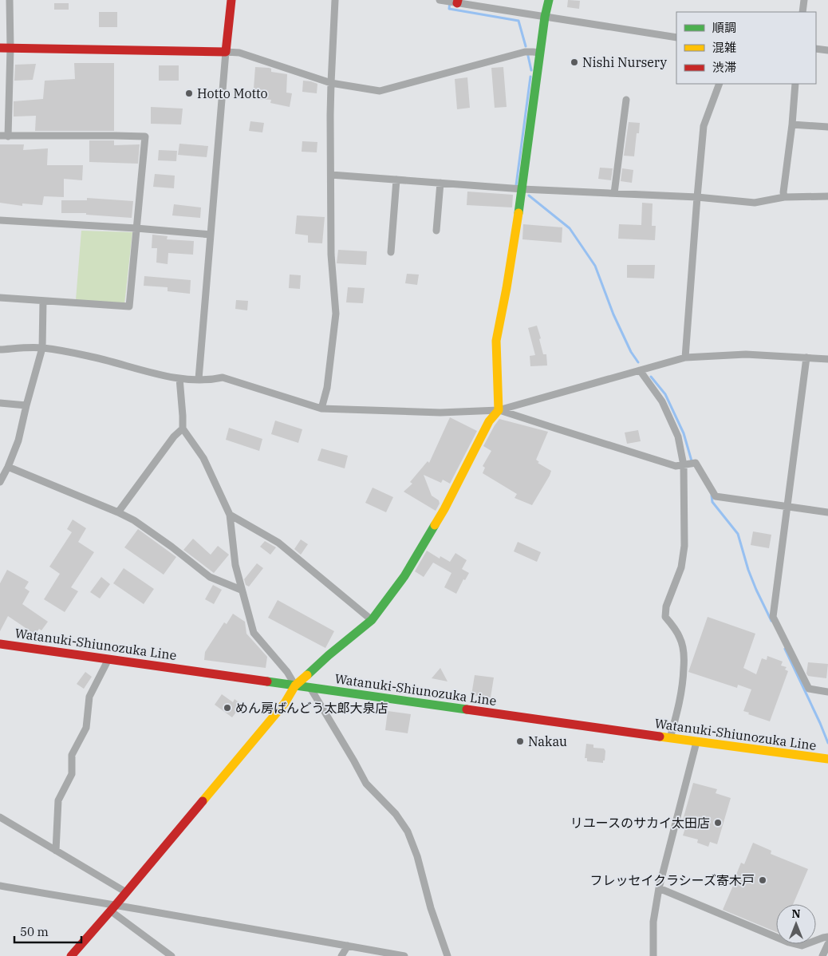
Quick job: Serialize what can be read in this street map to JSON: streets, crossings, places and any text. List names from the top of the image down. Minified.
{"streets":{"street":["Watanuki-Shiunozuka Line"]},"places":["Nishi Nursery","Hotto Motto","めん房ばんどう太郎大泉店","Nakau","リユースのサカイ太田店","フレッセイクラシーズ寄木戸"],"legend":["順調","混雑","渋滞"],"scale_bar":"50 m","north":"top"}
